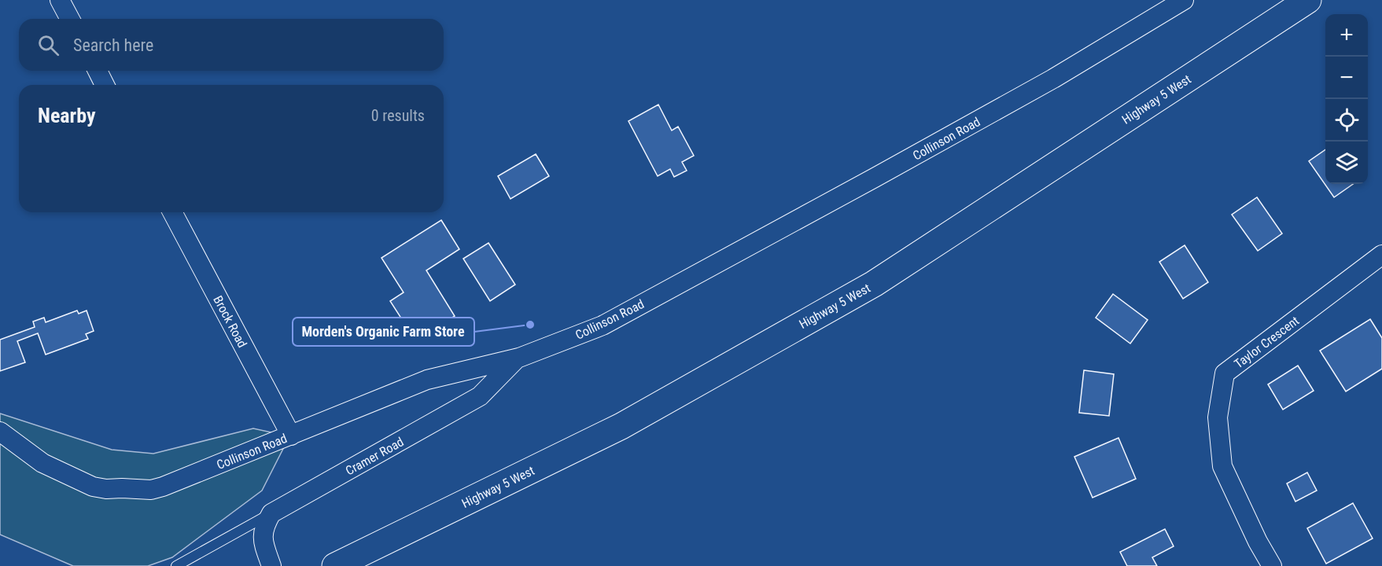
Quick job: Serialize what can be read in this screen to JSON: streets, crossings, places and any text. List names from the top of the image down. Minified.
{"streets":{"main road":["Highway 5 West"],"street":["Collinson Road","Brock Road","Taylor Crescent","Cramer Road"]},"crossings":[["Collinson Road","Brock Road"],["Collinson Road","Cramer Road"]],"places":["Morden's Organic Farm Store"],"page":{"map_buttons":["+","−"],"search":"Search here","heading":["Nearby","0 results"]}}
